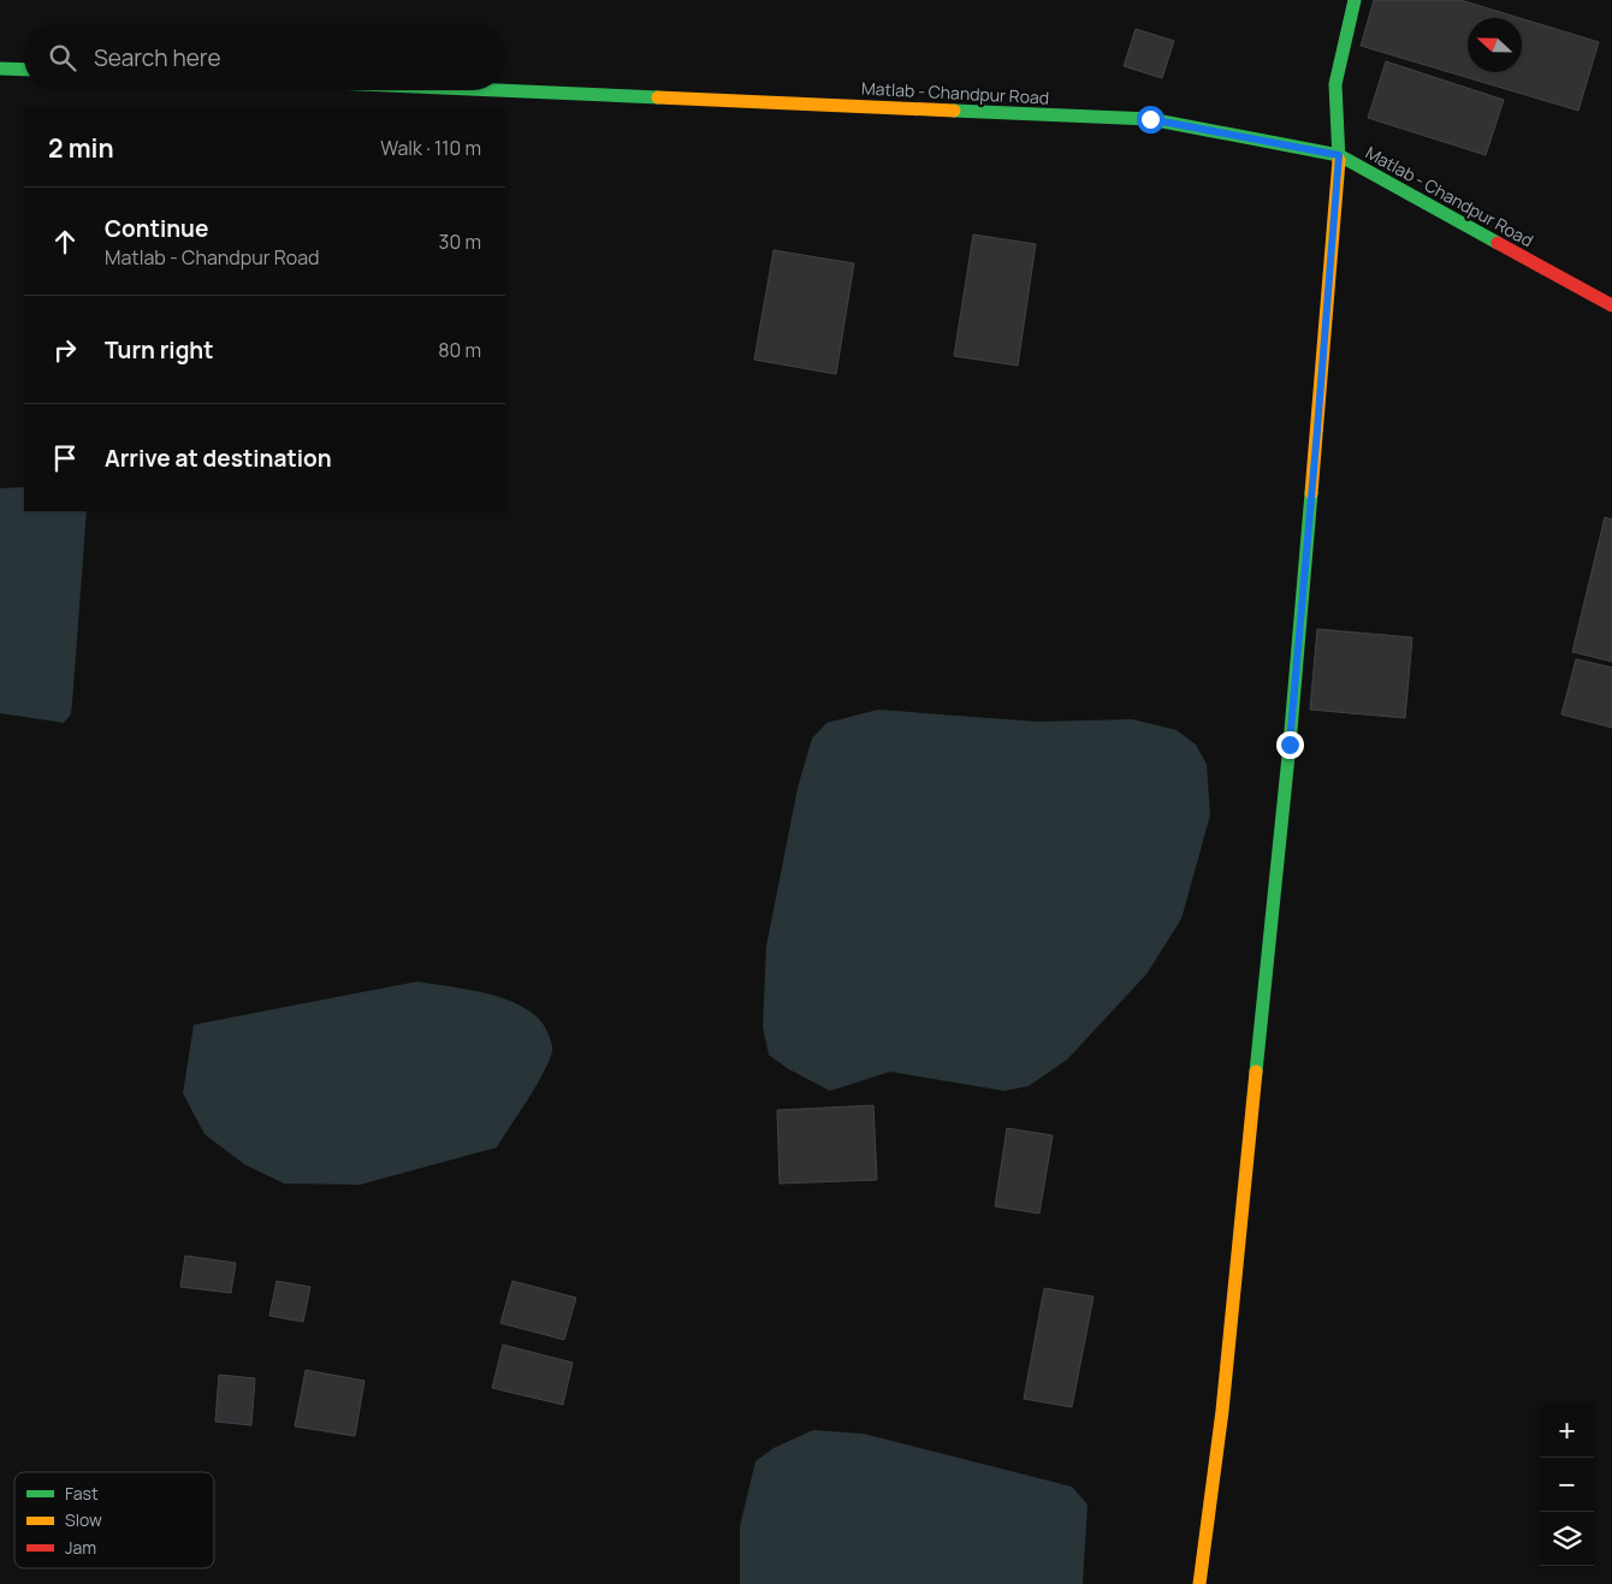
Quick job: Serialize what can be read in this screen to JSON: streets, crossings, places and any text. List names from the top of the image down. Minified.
{"streets":{"street":["Matlab - Chandpur Road"]},"legend":["Fast","Slow","Jam"],"north":"left","page":{"search":"Search here","heading":["2 min","Walk · 110 m"],"list":[["Continue","Matlab - Chandpur Road","30 m"],["Turn right","80 m"],"Arrive at destination"],"map_buttons":["+","−"]}}
